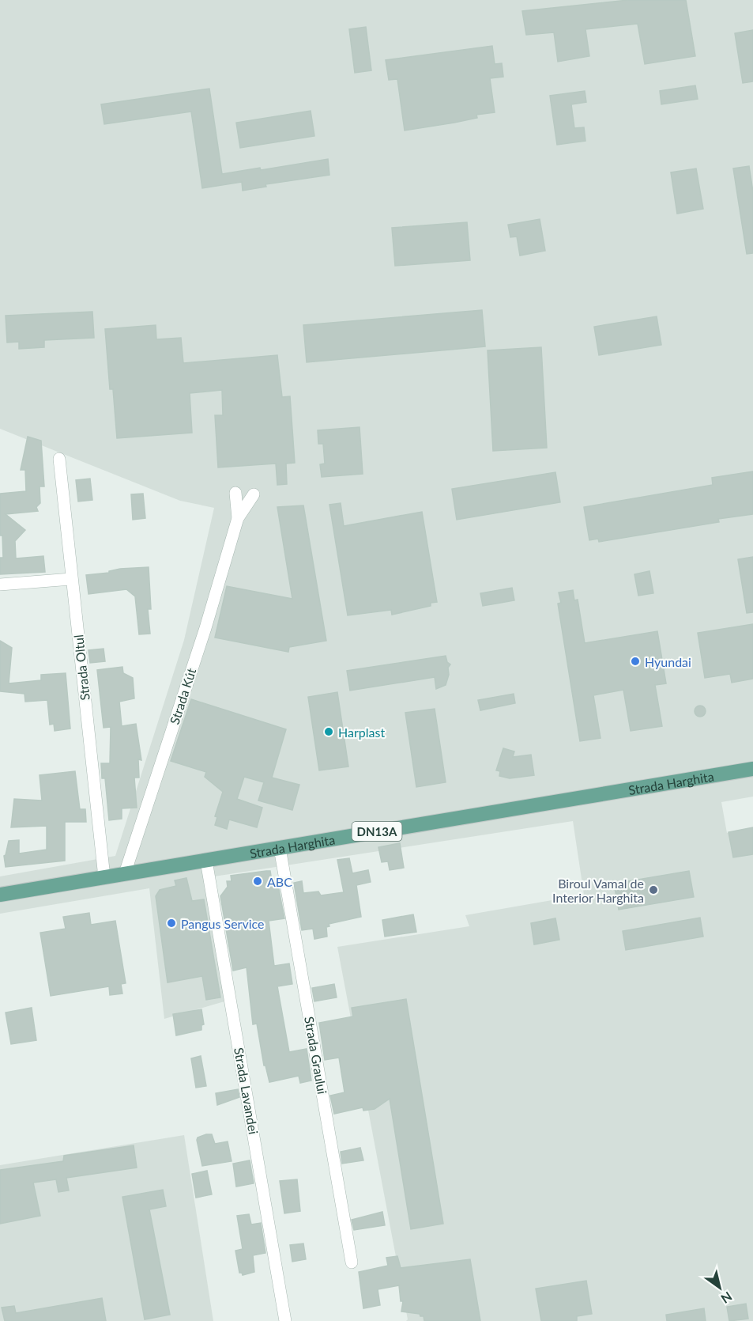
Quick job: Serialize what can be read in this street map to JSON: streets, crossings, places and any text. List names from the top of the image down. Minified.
{"streets":{"main road":["Strada Harghita","DN13A"],"street":["Strada Oltul","Strada Kút","Strada Graului","Strada Lavandei"]},"crossings":[["Strada Oltul","Strada Harghita"],["Strada Kút","Strada Harghita"],["Strada Harghita","Strada Graului"],["Strada Harghita","Strada Lavandei"]],"places":["Hyundai","Harplast","ABC","Biroul Vamal de Interior Harghita","Pangus Service"],"north":"bottom right"}
